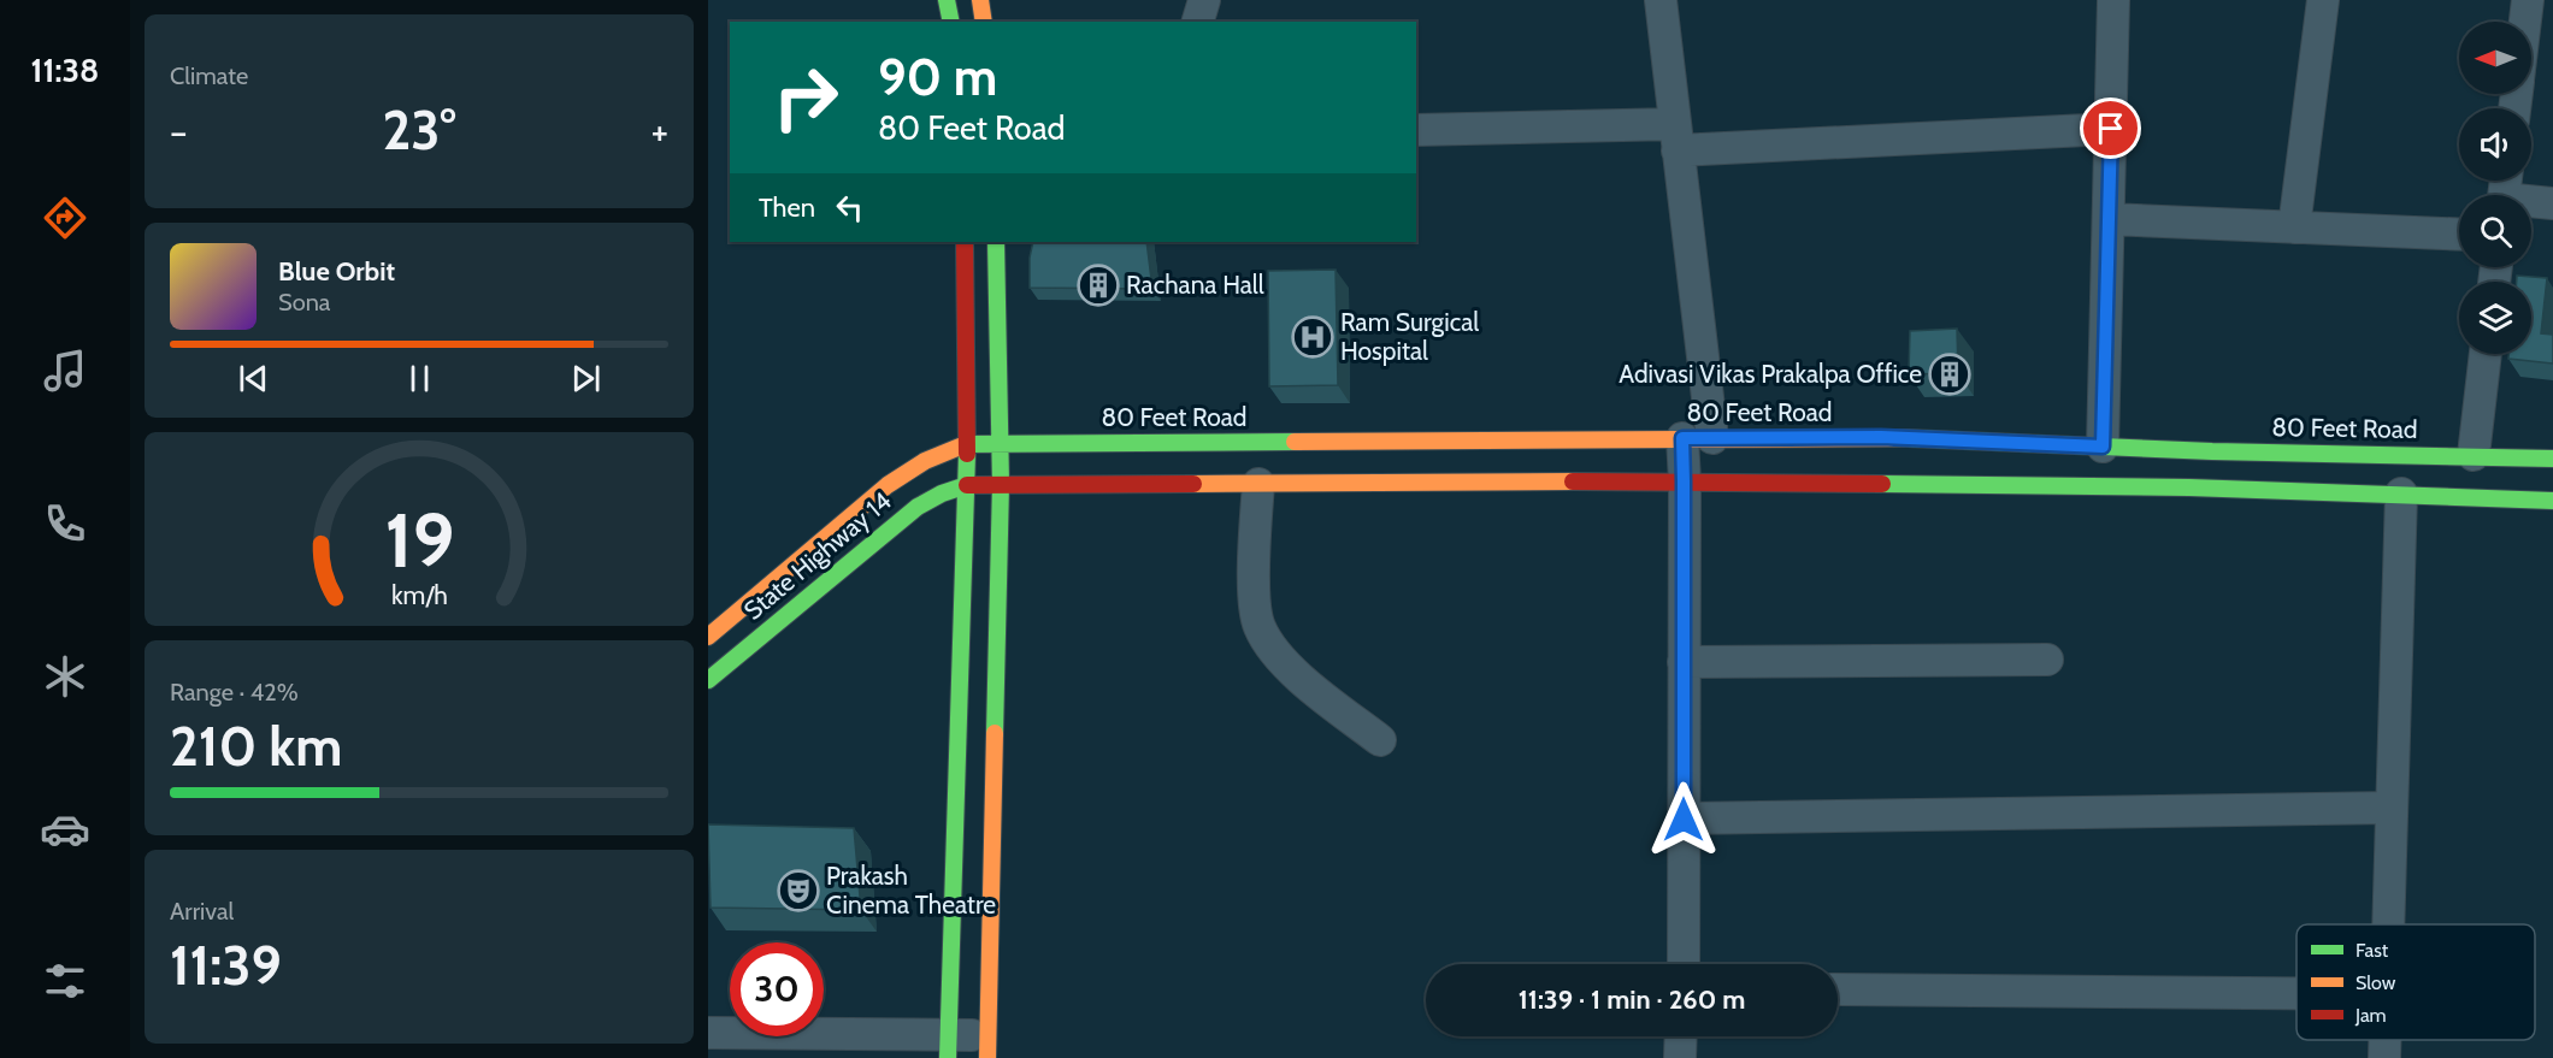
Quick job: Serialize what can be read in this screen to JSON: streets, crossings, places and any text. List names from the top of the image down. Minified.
{"streets":{"main road":["80 Feet Road","State Highway 14"]},"crossings":[["80 Feet Road","State Highway 14"]],"places":{"building":["Rachana Hall","Adivasi Vikas Prakalpa Office"],"hospital":["Ram Surgical Hospital"],"theatre":["Prakash Cinema Theatre"]},"legend":["Fast","Slow","Jam"],"north":"left","page":{"tabs":"11:38","tile":["Climate",["Range · 42%","210 km"],["Arrival","11:39"]],"turn":["90 m","80 Feet Road"],"heat":["−","23°","+"],"then":"Then","song":["Blue Orbit","Sona"],"limit":"30","trip":"11:39 · 1 min · 260 m","gauge":["19","km/h"]}}
